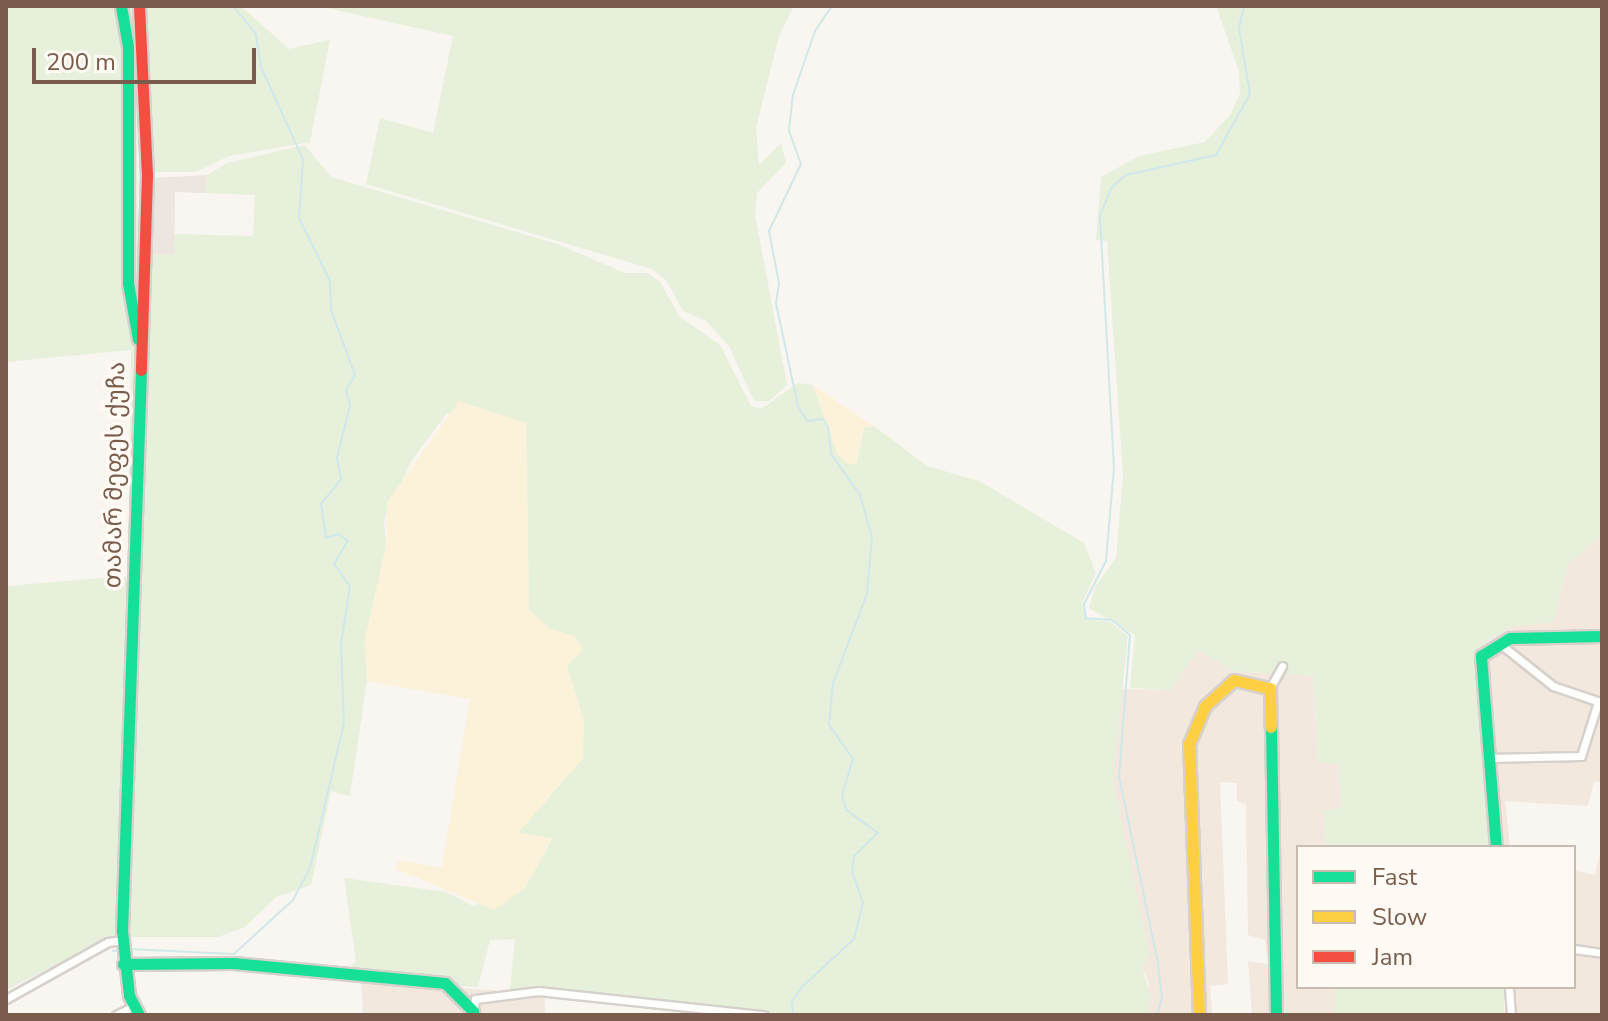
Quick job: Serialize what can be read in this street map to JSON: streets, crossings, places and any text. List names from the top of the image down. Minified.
{"streets":{"street":["თამარ მეფეს ქუჩა"]},"legend":["Fast","Slow","Jam"],"scale_bar":"200 m"}
